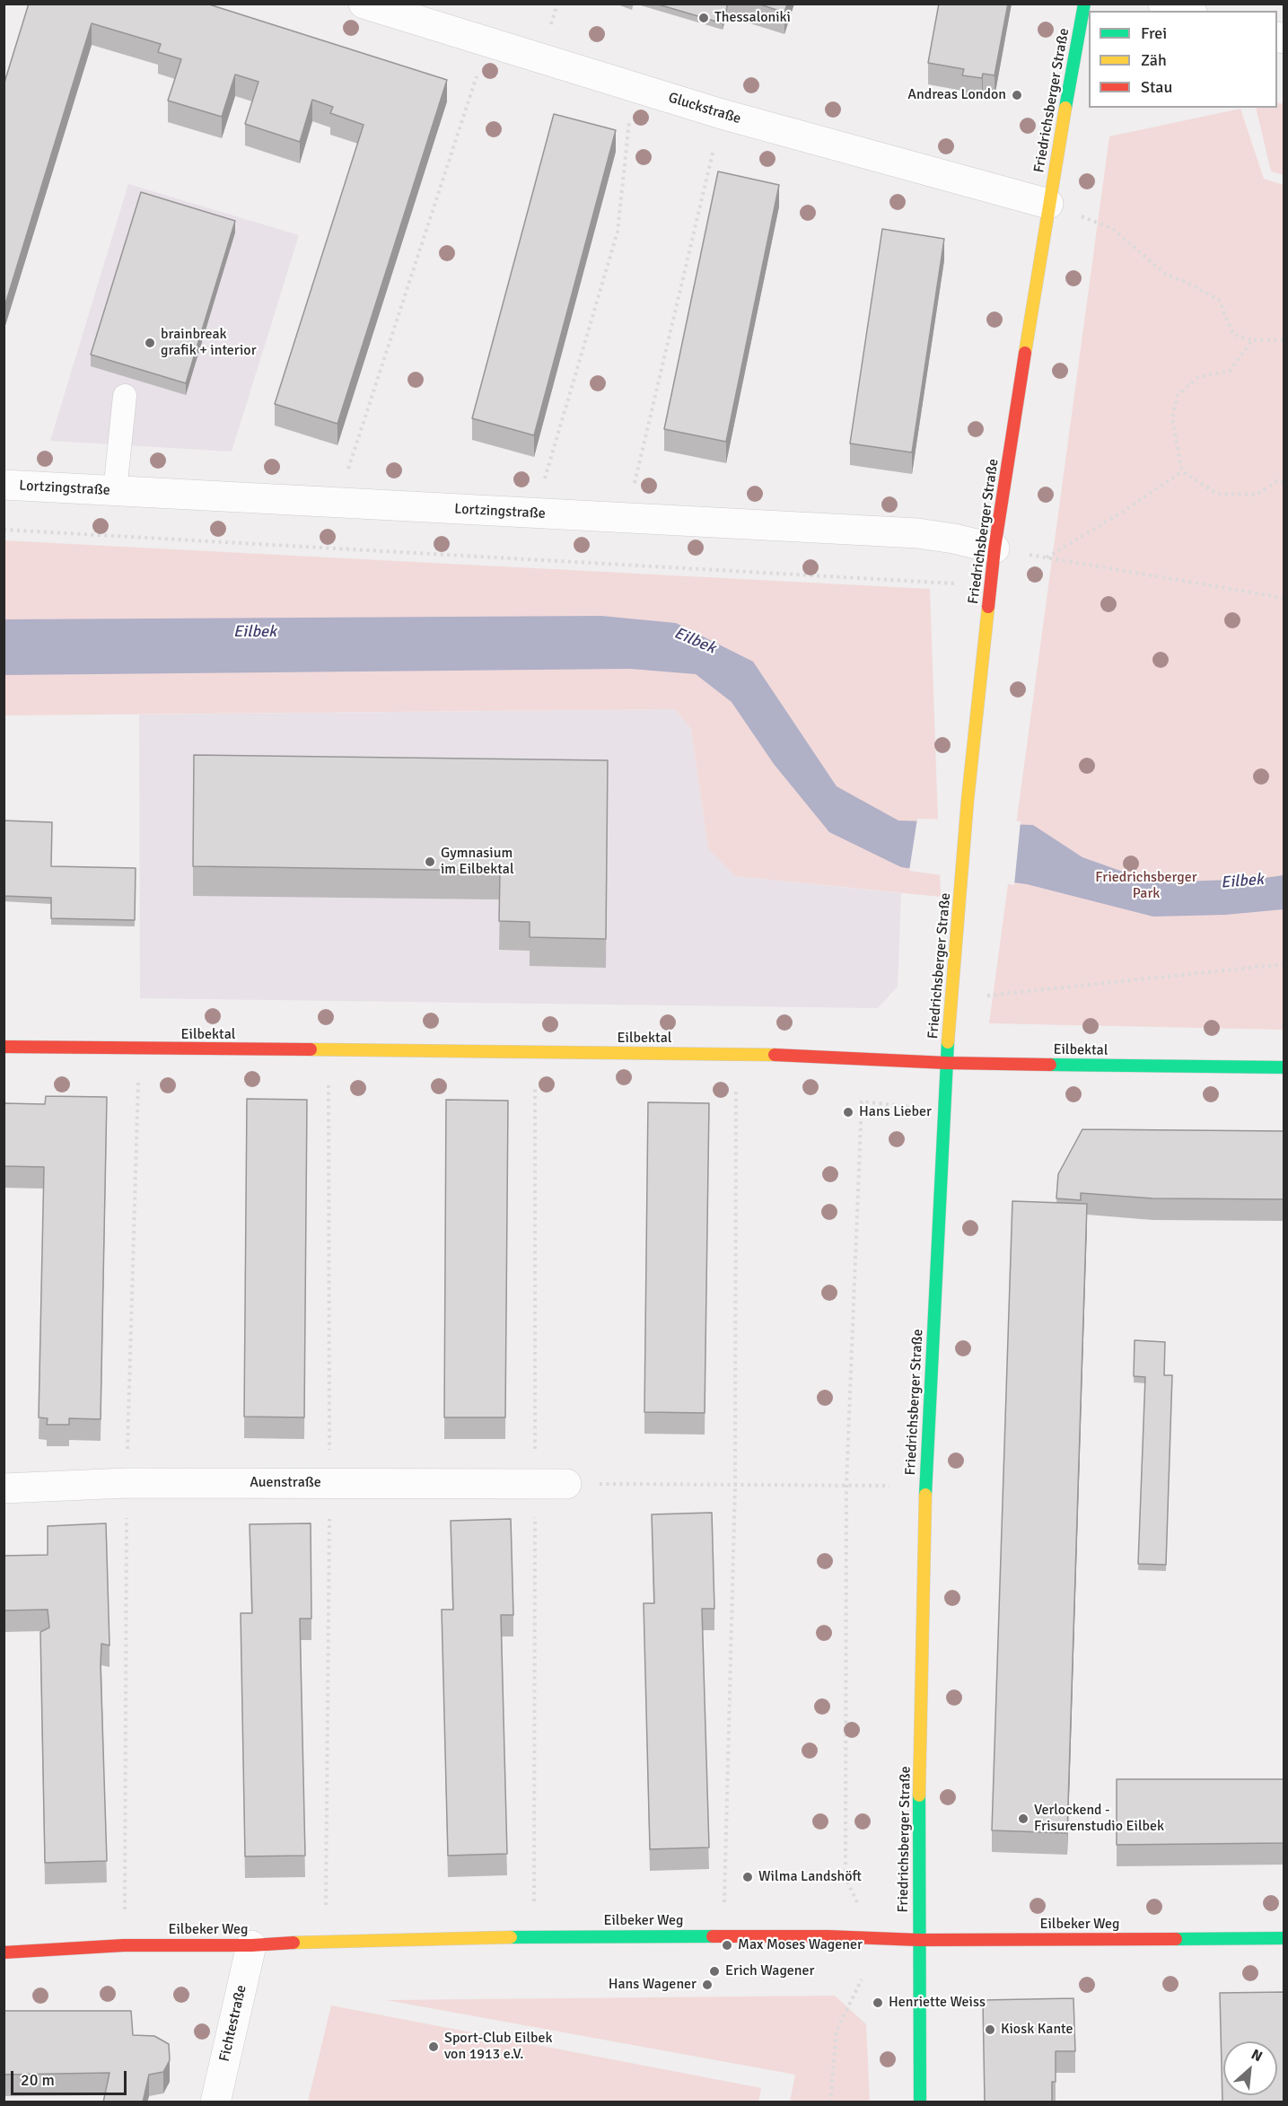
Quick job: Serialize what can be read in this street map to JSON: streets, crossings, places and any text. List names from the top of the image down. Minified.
{"streets":{"street":["Friedrichsberger Straße","Gluckstraße","Lortzingstraße","Eilbektal","Auenstraße","Eilbeker Weg","Fichtestraße"]},"crossings":[["Friedrichsberger Straße","Gluckstraße"],["Friedrichsberger Straße","Lortzingstraße"],["Friedrichsberger Straße","Eilbektal"],["Friedrichsberger Straße","Eilbeker Weg"],["Eilbeker Weg","Fichtestraße"]],"water":["Eilbek"],"parks":["Friedrichsberger Park"],"places":["Thessaloniki","Andreas London","brainbreak grafik + interior","Gymnasium im Eilbektal","Hans Lieber","Verlockend - Frisurenstudio Eilbek","Wilma Landshöft","Max Moses Wagener","Erich Wagener","Hans Wagener","Henriette Weiss","Kiosk Kante","Sport-Club Eilbek von 1913 e.V."],"legend":["Frei","Zäh","Stau"],"scale_bar":"20 m","north":"top right"}
